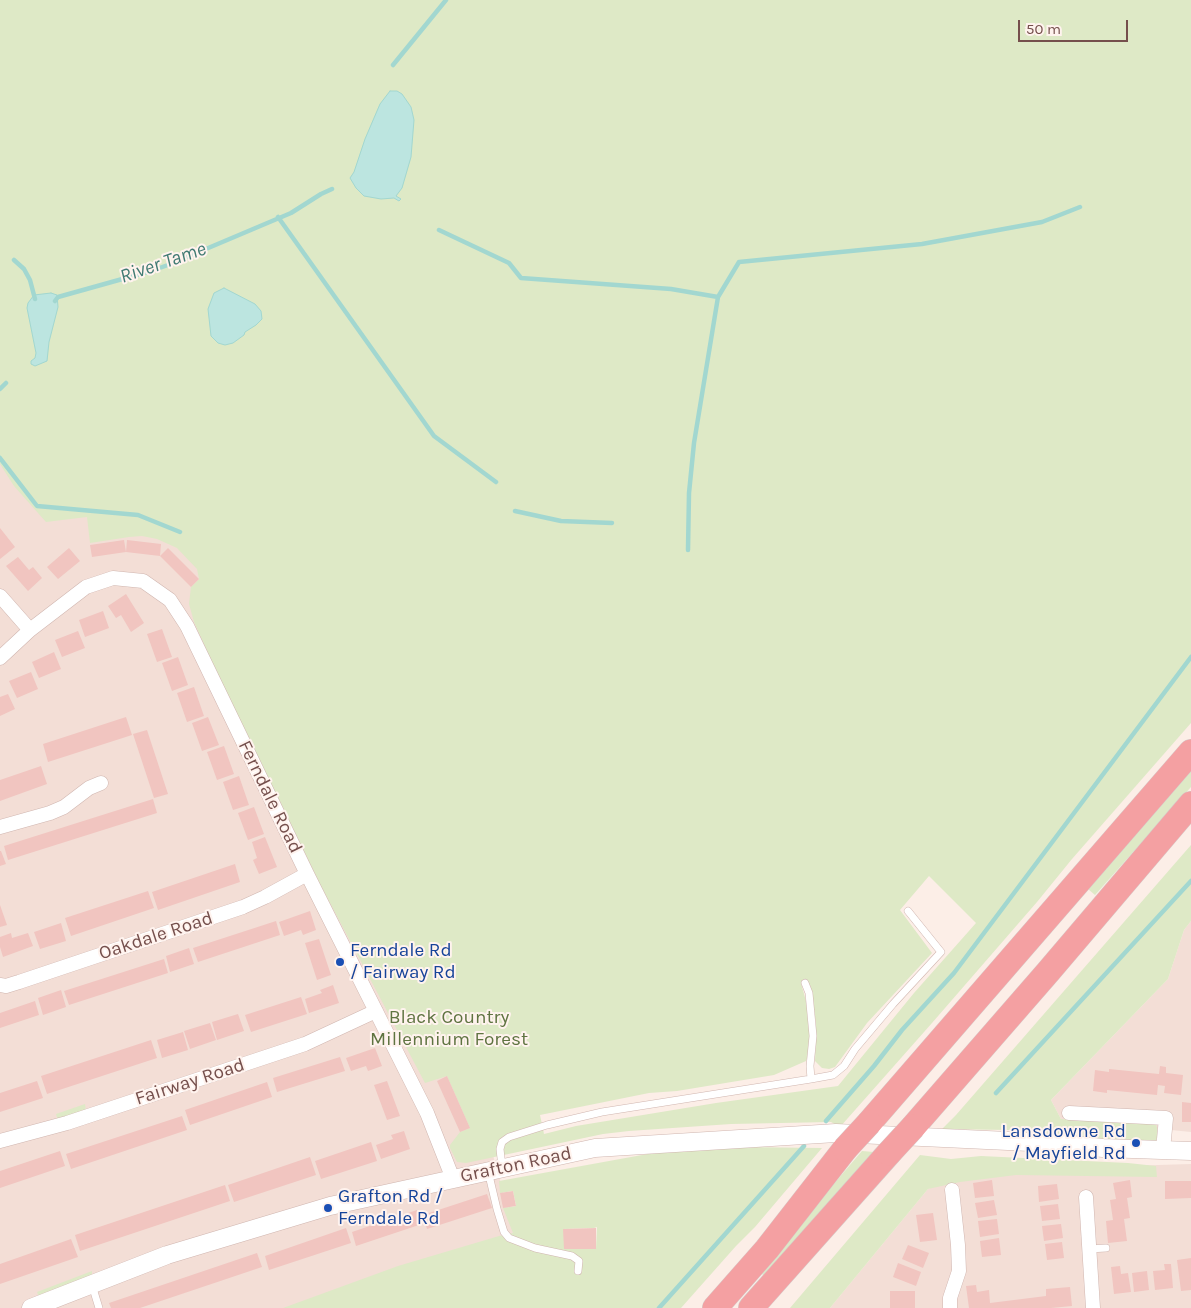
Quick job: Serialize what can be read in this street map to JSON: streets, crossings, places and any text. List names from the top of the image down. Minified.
{"streets":{"street":["Ferndale Road","Oakdale Road","Fairway Road","Grafton Road"]},"crossings":[["Ferndale Road","Oakdale Road"],["Ferndale Road","Fairway Road"],["Ferndale Road","Grafton Road"]],"water":["River Tame"],"parks":["Black Country Millennium Forest"],"places":["Ferndale Rd / Fairway Rd","Lansdowne Rd / Mayfield Rd","Grafton Rd / Ferndale Rd"],"scale_bar":"50 m"}
